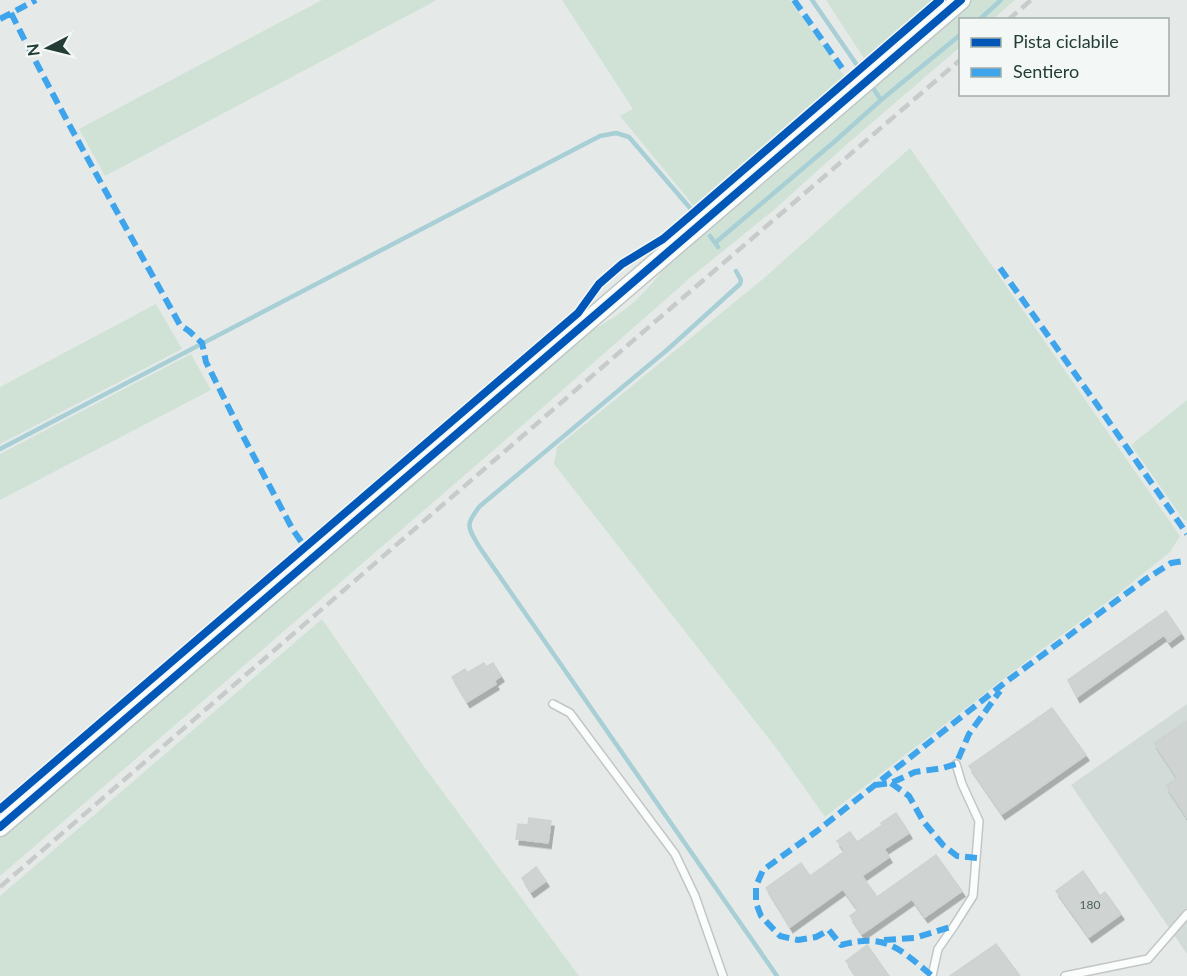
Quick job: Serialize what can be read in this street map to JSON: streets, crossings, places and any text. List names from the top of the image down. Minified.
{"house_numbers":["180"],"legend":["Pista ciclabile","Sentiero"],"north":"left"}
